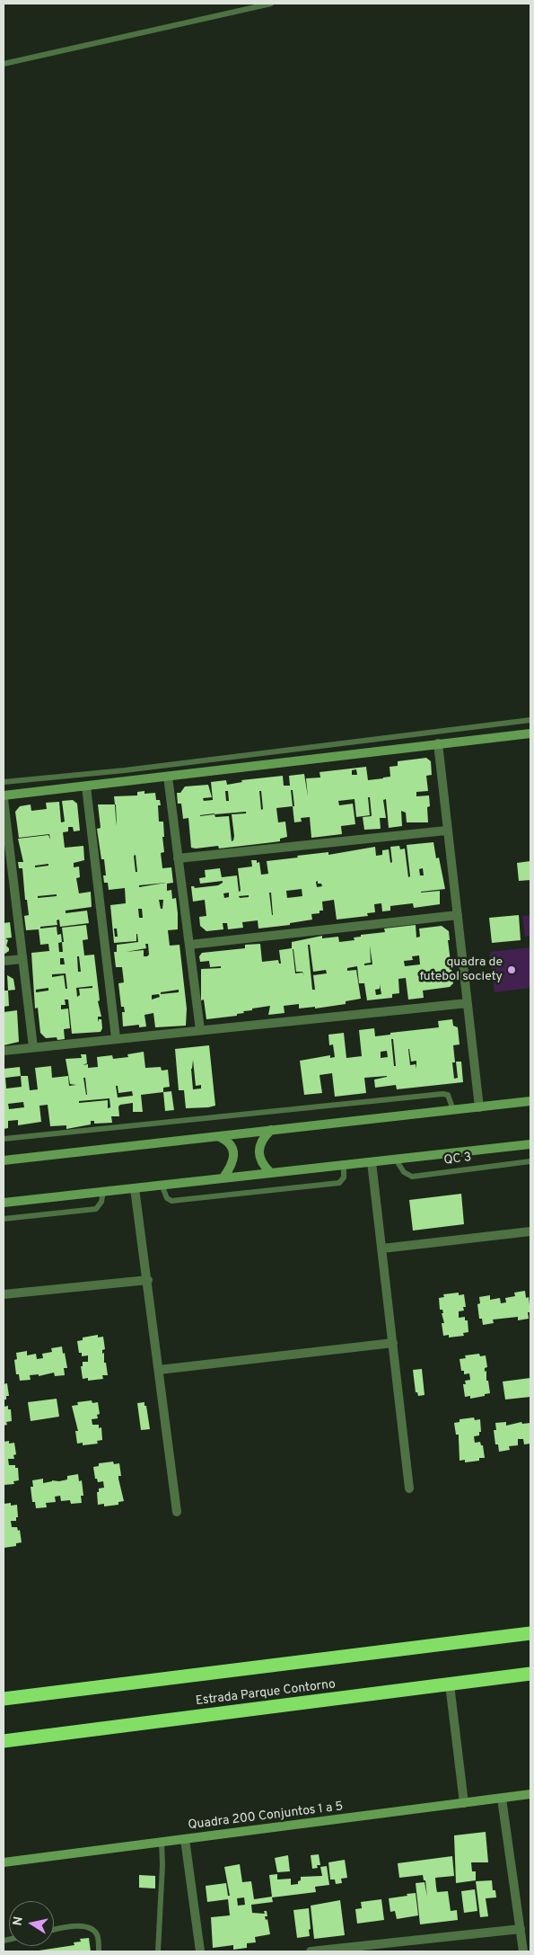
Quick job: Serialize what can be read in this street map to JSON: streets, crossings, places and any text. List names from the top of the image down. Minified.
{"streets":{"highway":["Estrada Parque Contorno"],"main road":["Quadra 200 Conjuntos 1 a 5"],"lane":["QC 3"]},"places":["quadra de futebol society"],"north":"left"}
